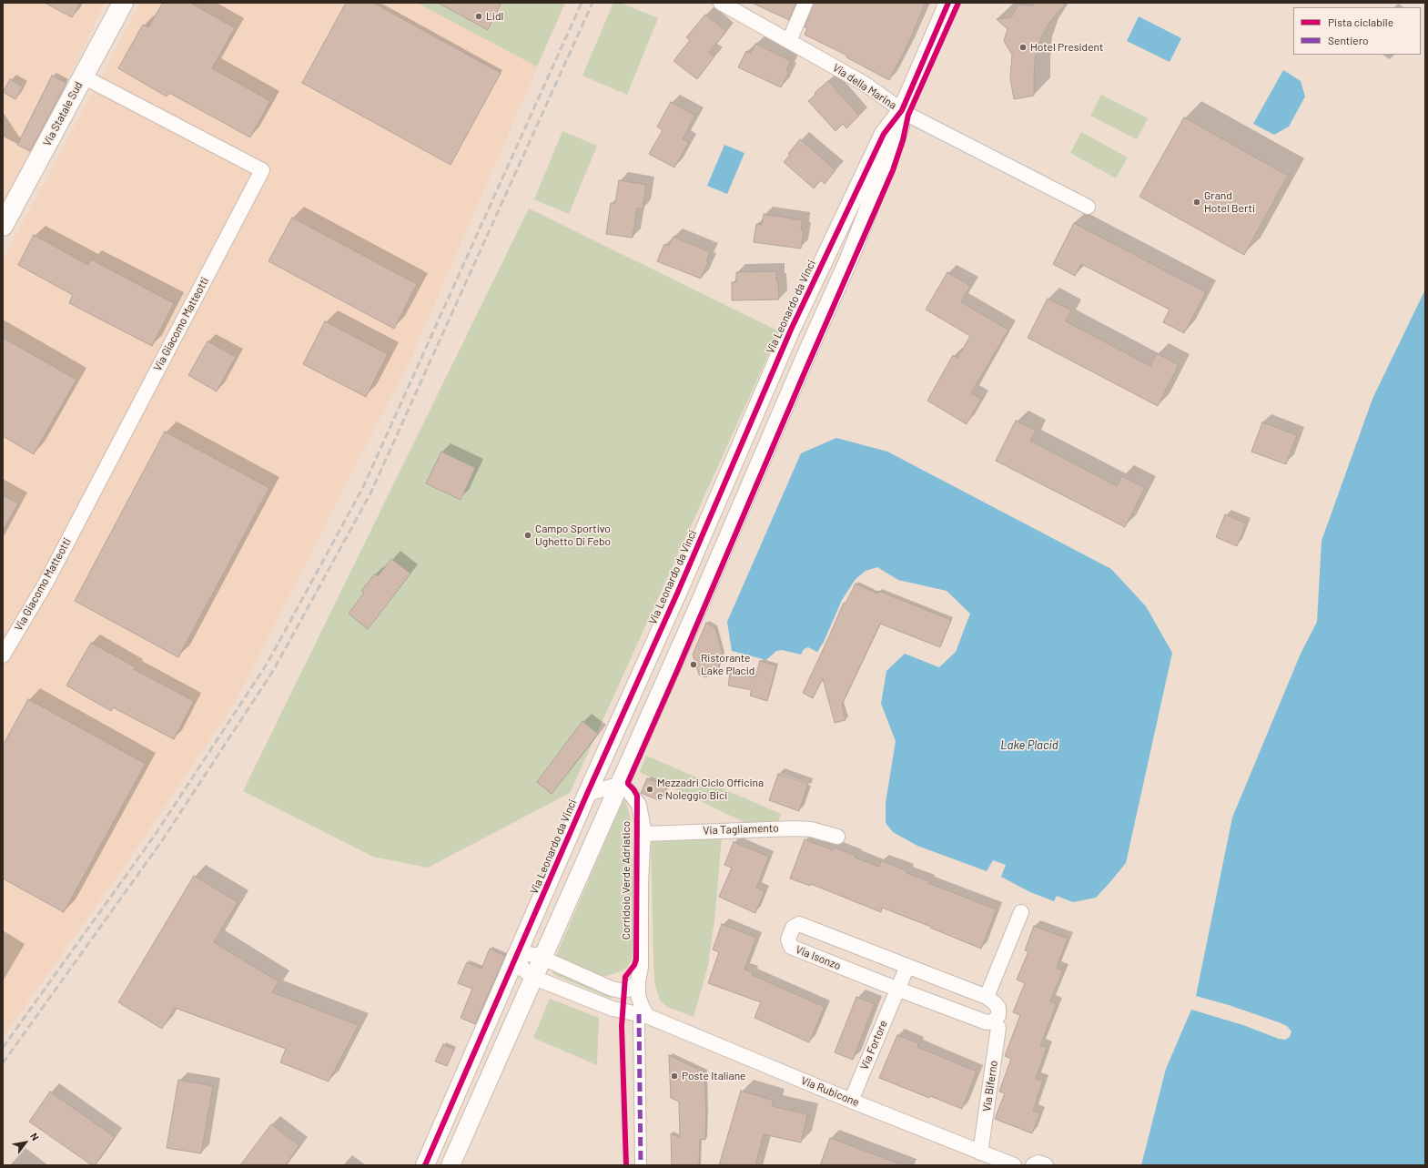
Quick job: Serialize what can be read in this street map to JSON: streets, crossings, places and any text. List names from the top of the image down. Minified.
{"streets":{"main road":["Via Statale Sud"],"street":["Via della Marina","Via Leonardo da Vinci","Via Giacomo Matteotti","Via Tagliamento","Via Isonzo","Via Fortore","Via Biferno","Via Rubicone"],"cycle path":["Corridoio Verde Adriatico"]},"crossings":[["Via della Marina","Via Leonardo da Vinci"],["Via Statale Sud","Via Giacomo Matteotti"],["Via Leonardo da Vinci","Via Rubicone"],["Via Isonzo","Via Fortore"],["Via Isonzo","Via Biferno"],["Via Fortore","Via Rubicone"],["Via Biferno","Via Rubicone"]],"water":["Lake Placid"],"places":["Lidl","Hotel President","Grand Hotel Berti","Campo Sportivo Ughetto Di Febo","Ristorante Lake Placid","Mezzadri Ciclo Officina e Noleggio Bici","Poste Italiane"],"legend":["Pista ciclabile","Sentiero"],"north":"top right"}
